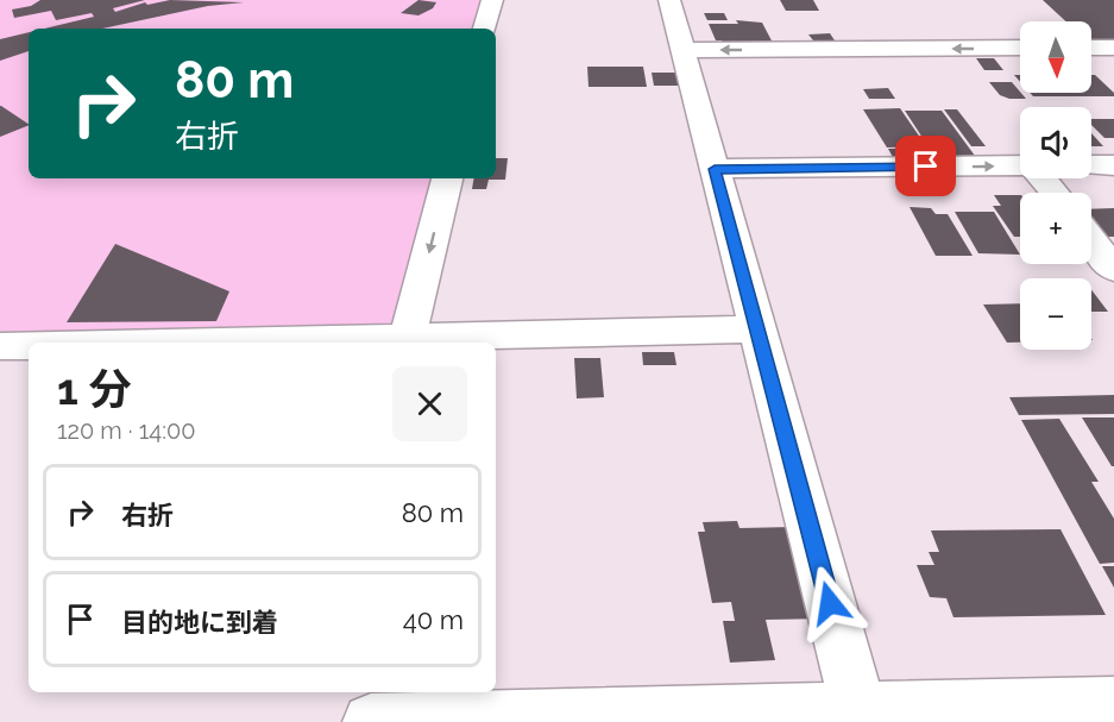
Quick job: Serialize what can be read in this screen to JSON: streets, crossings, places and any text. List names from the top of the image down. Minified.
{"north":"bottom","page":{"map_buttons":["+","−"],"turn":["80 m","右折"],"heading":["1 分","120 m · 14:00"],"list":[{"name":"右折","value":"80 m"},{"name":"目的地に到着","value":"40 m"}]}}
